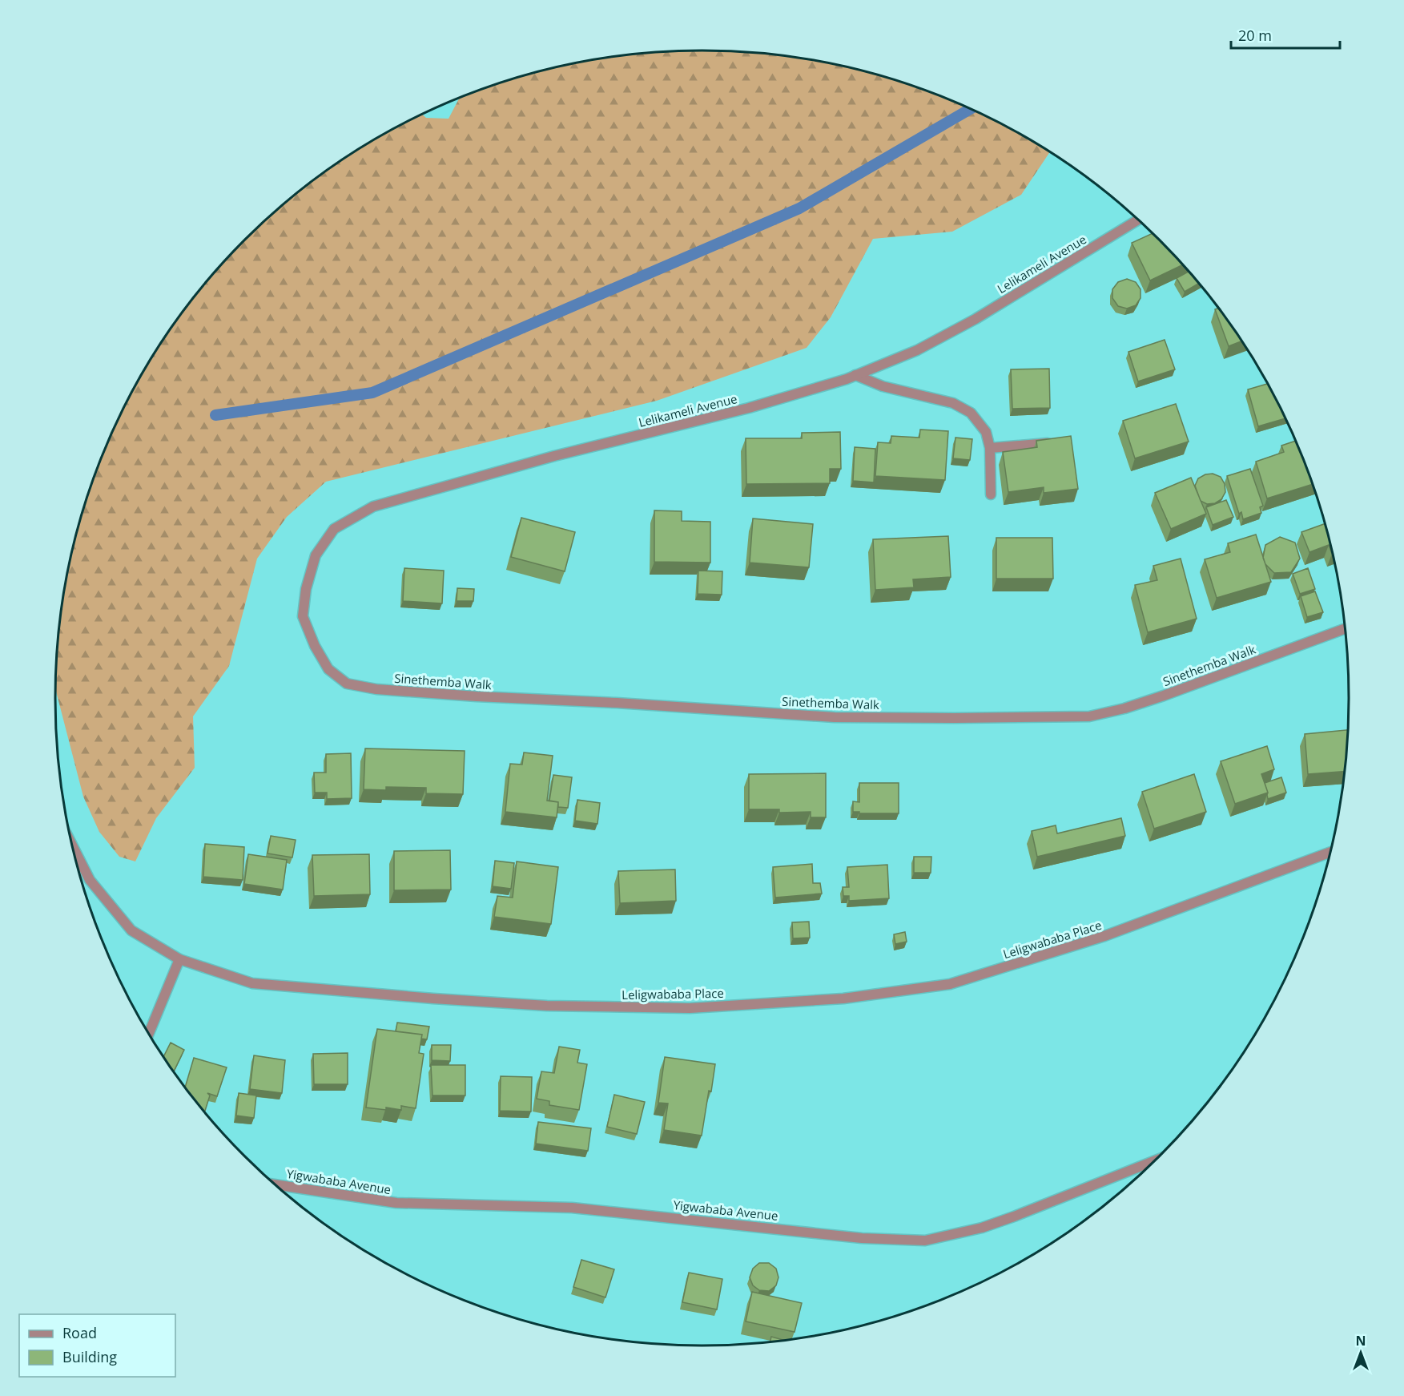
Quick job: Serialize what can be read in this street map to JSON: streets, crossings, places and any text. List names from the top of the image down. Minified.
{"streets":{"street":["Lelikameli Avenue","Sinethemba Walk","Leligwababa Place","Yigwababa Avenue"]},"crossings":[["Lelikameli Avenue","Sinethemba Walk"]],"legend":["Road","Building"],"scale_bar":"20 m","north":"top"}
